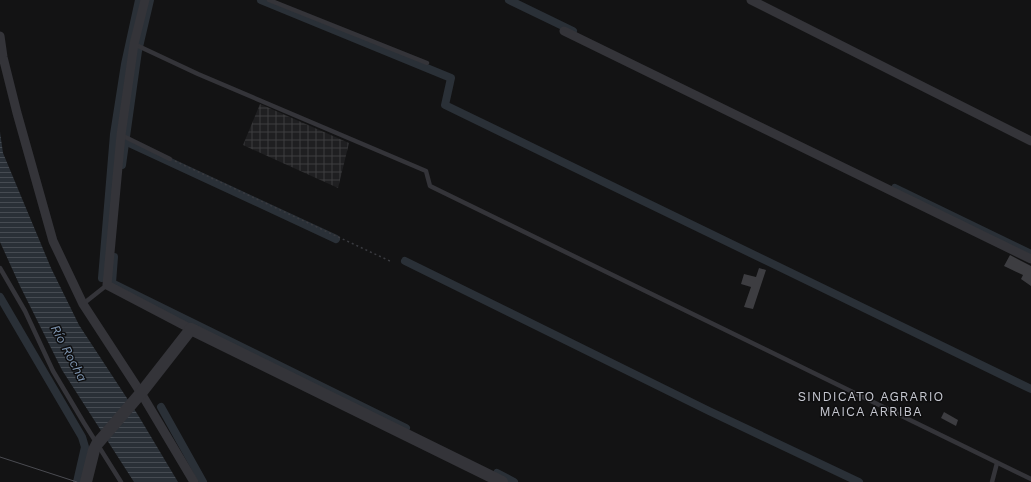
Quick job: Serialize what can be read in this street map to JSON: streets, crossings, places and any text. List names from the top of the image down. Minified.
{"districts":["SINDICATO AGRARIO MAICA ARRIBA"],"water":["Río Rocha"]}
